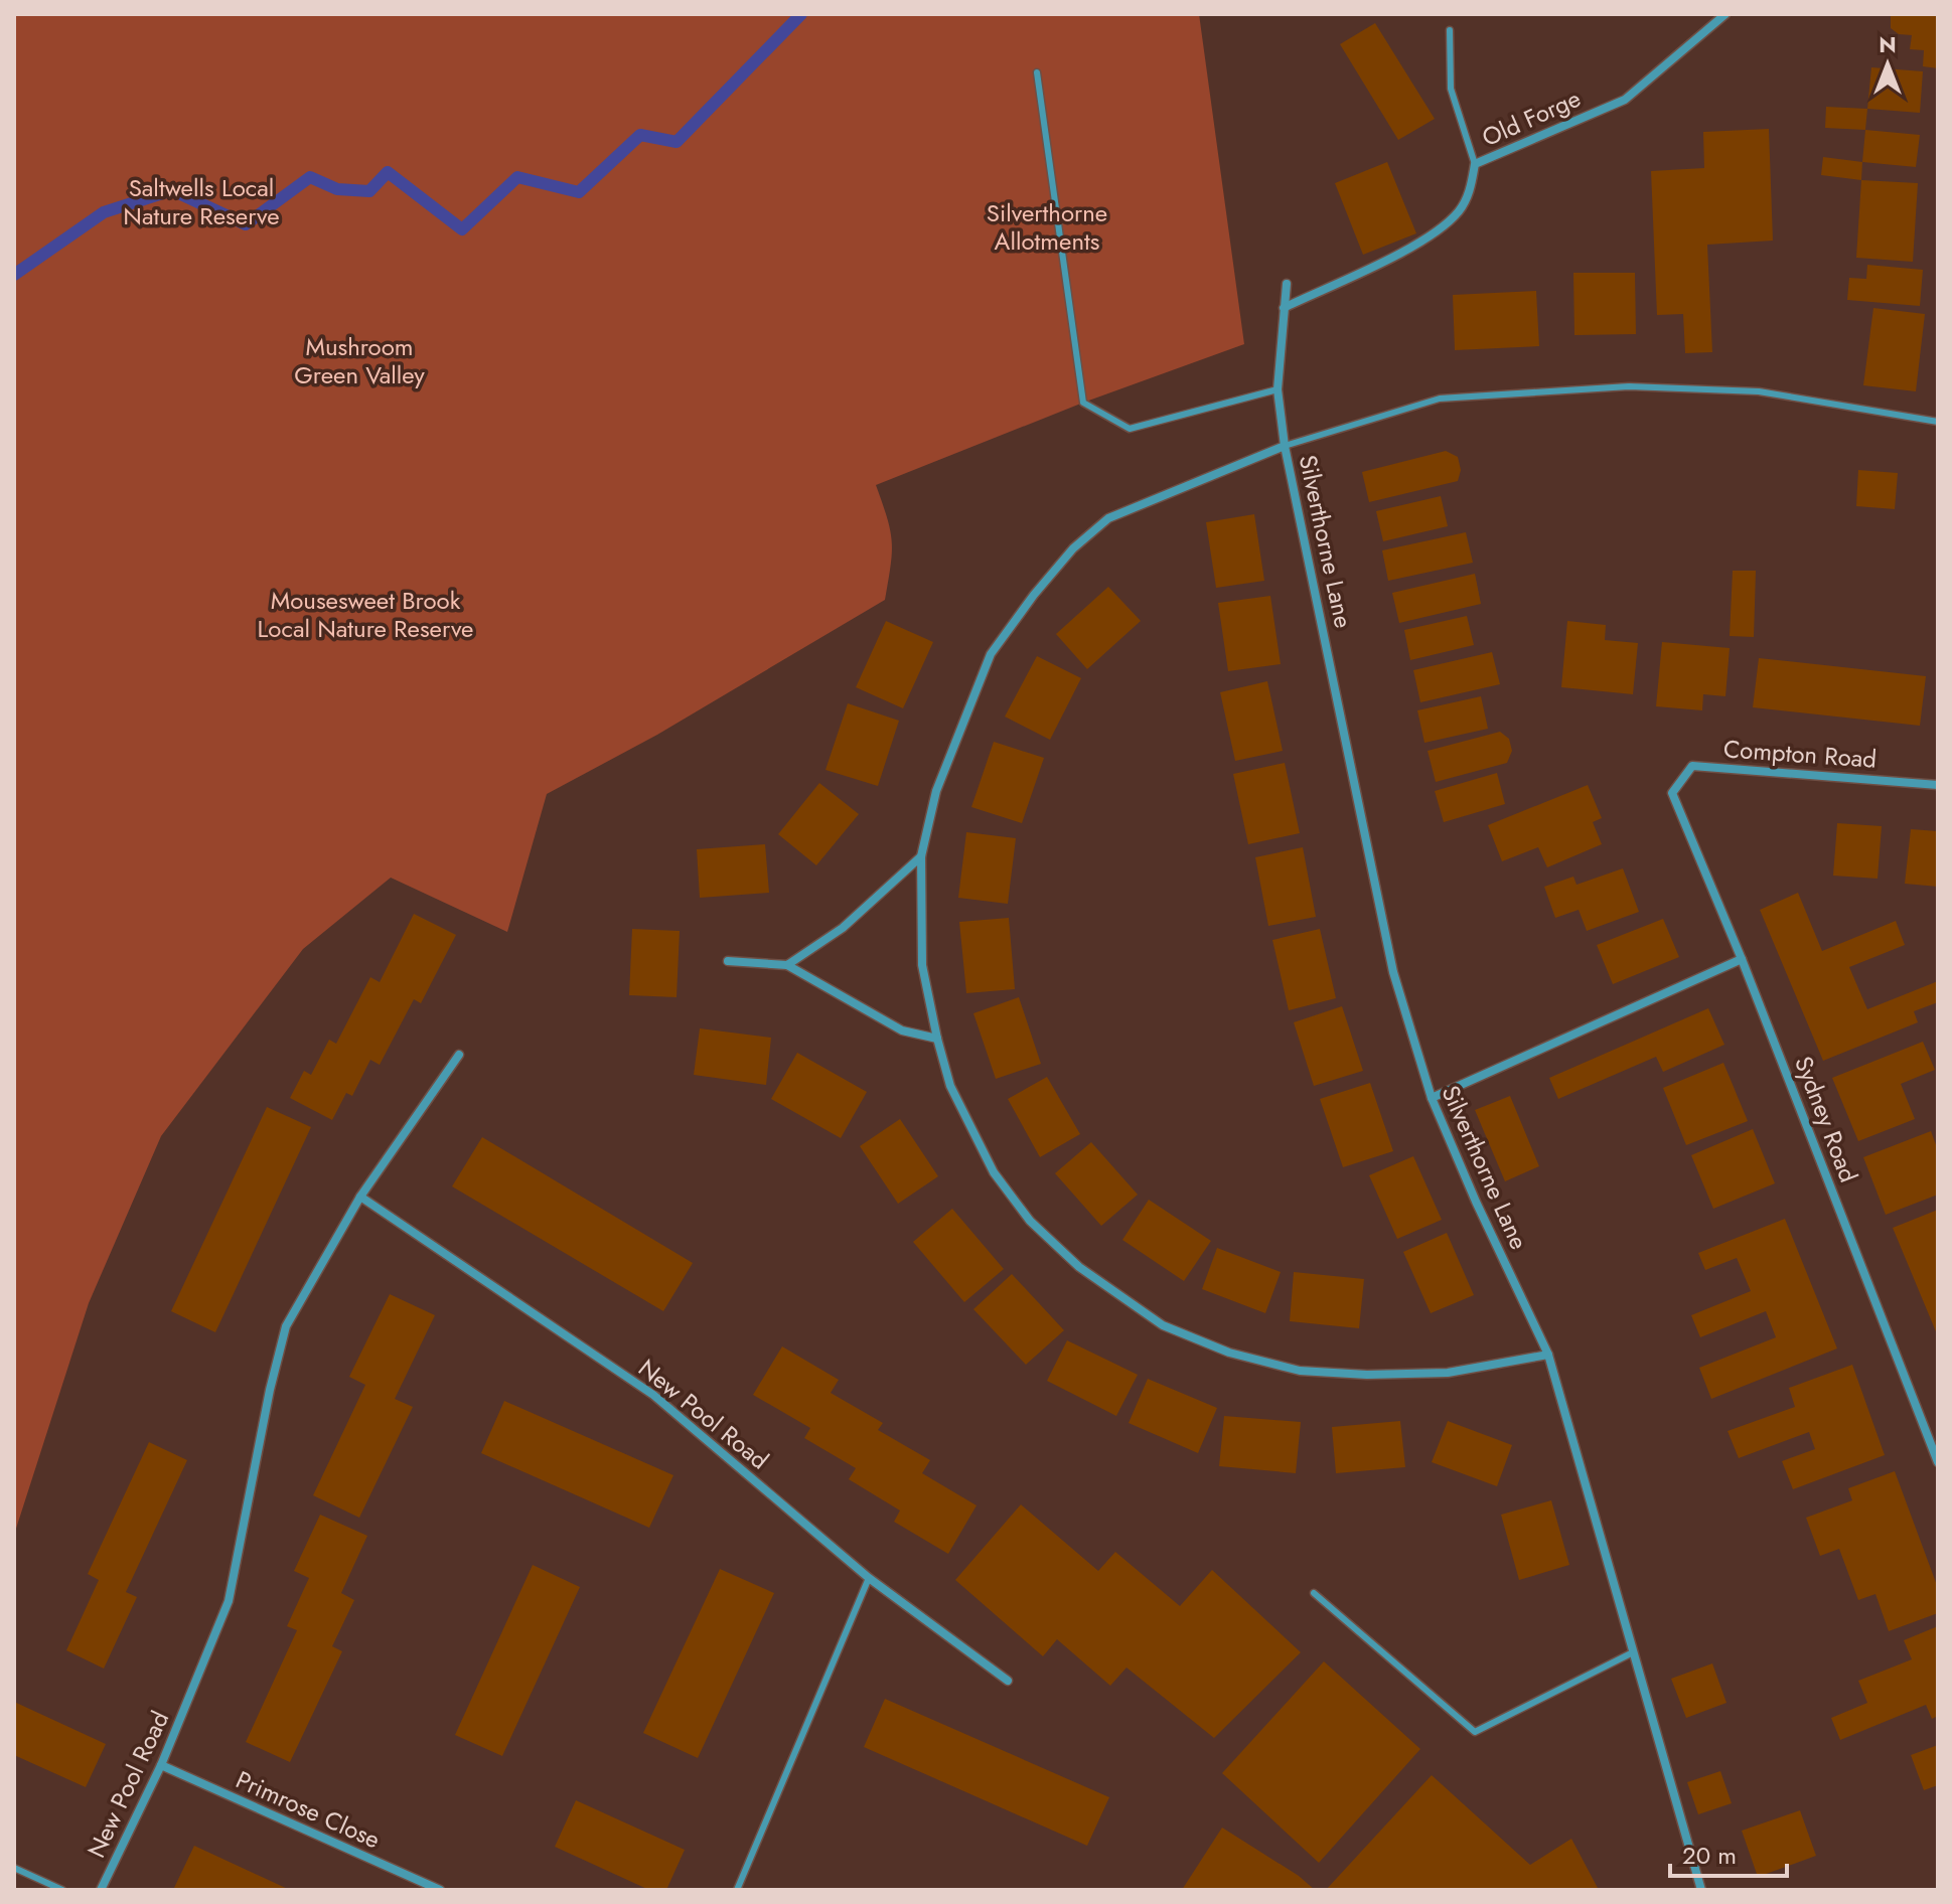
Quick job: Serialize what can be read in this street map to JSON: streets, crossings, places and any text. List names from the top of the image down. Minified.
{"streets":{"street":["Old Forge","Silverthorne Lane","Compton Road","Sydney Road","New Pool Road","Primrose Close"]},"crossings":[["Compton Road","Sydney Road"],["New Pool Road","Primrose Close"]],"parks":["Saltwells Local Nature Reserve","Silverthorne Allotments","Mushroom Green Valley","Mousesweet Brook Local Nature Reserve"],"scale_bar":"20 m","north":"top"}
